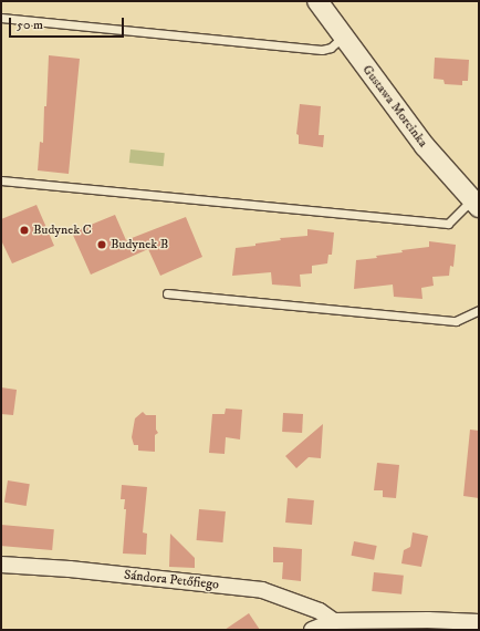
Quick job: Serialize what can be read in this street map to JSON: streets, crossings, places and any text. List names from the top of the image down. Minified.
{"streets":{"street":["Gustawa Morcinka","Sándora Petőfiego"]},"places":["Budynek C","Budynek B"],"scale_bar":"50 m"}
